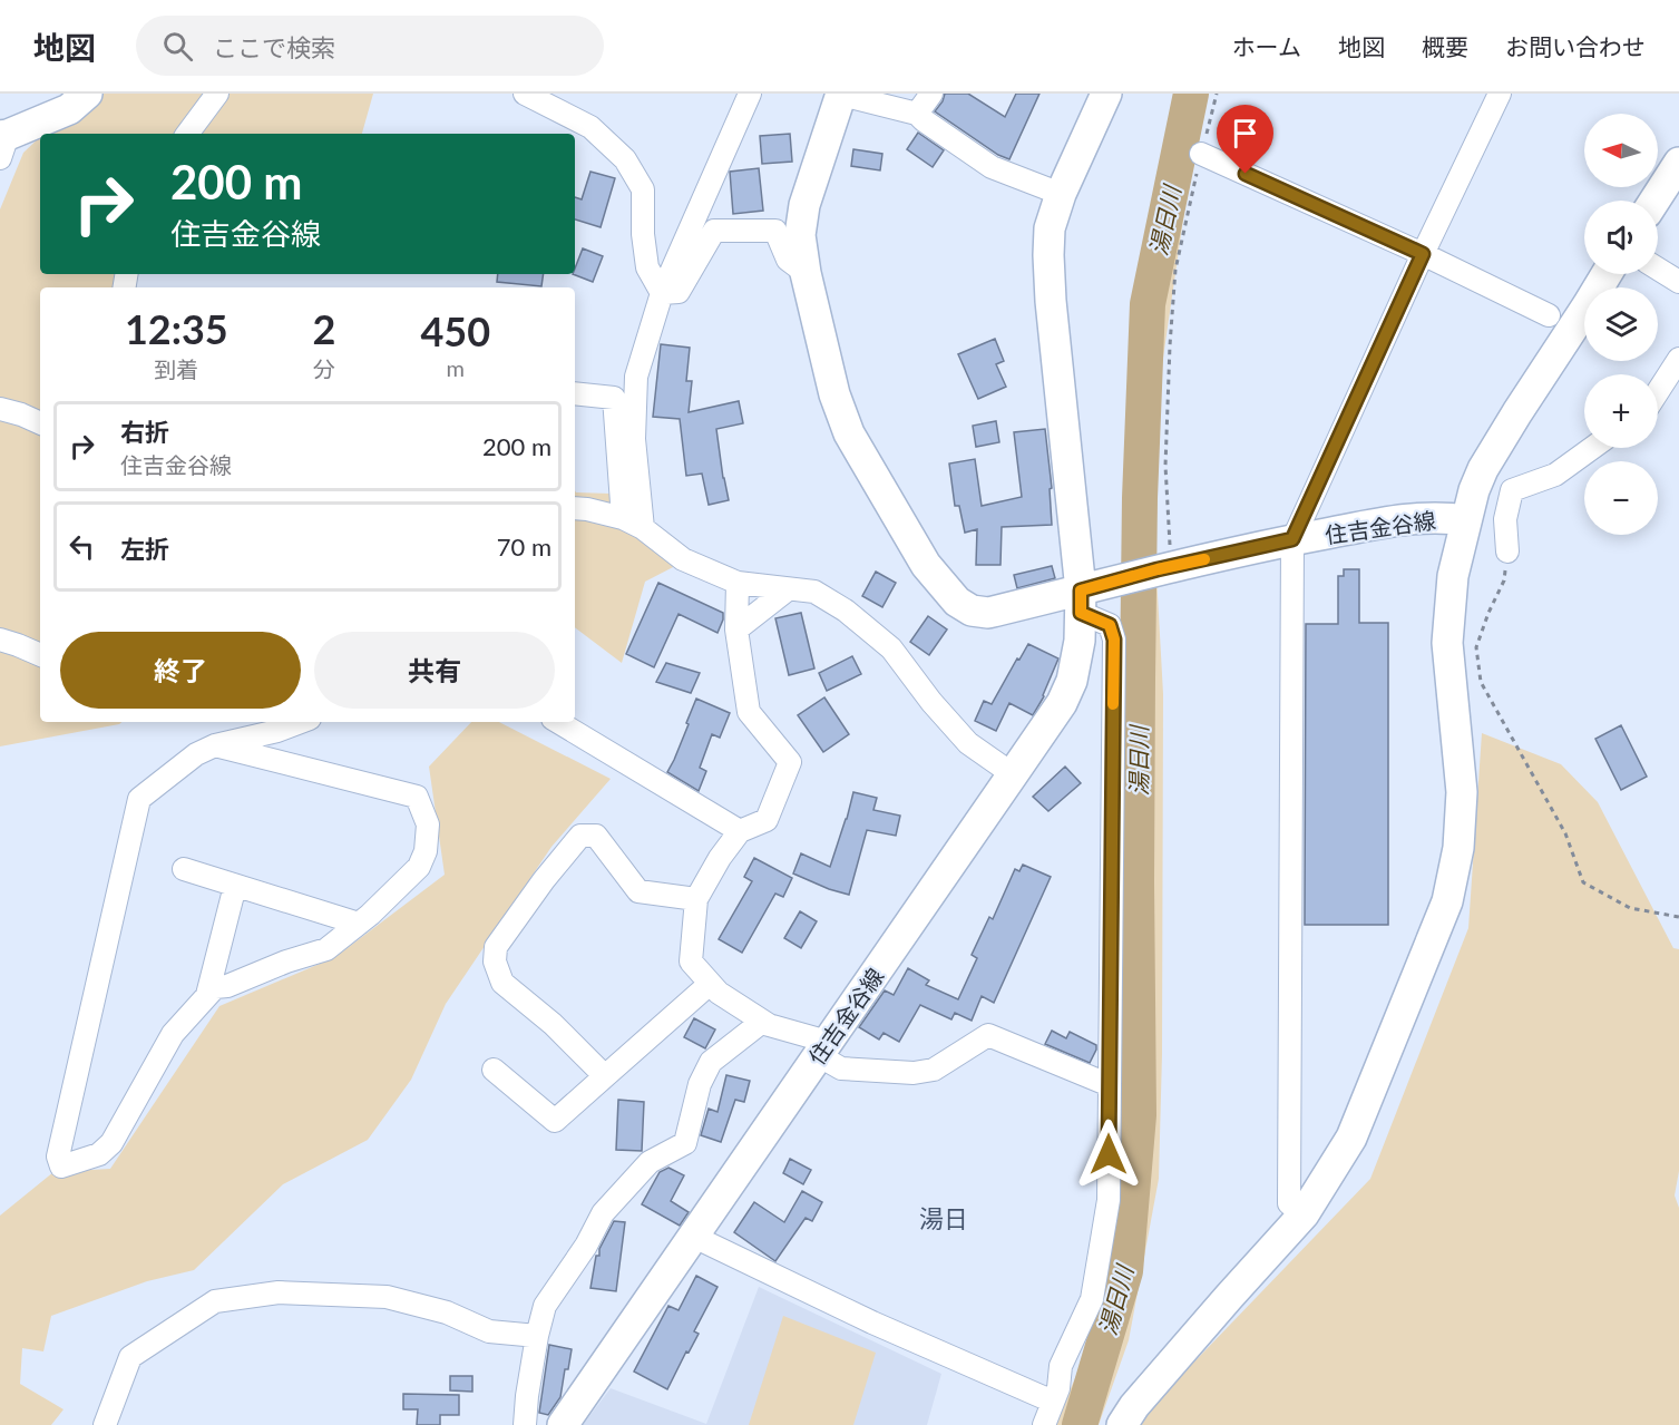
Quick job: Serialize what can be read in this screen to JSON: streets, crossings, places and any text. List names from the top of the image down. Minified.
{"streets":{"main road":["住吉金谷線"]},"districts":["湯日"],"water":["湯日川"],"north":"left","page":{"header":"地図","search":"ここで検索","nav":["ホーム","地図","概要","お問い合わせ"],"map_buttons":["+","−"],"turn":["200 m","住吉金谷線"],"eta":["12:35","到着","2","分","450","m"],"list":[{"name":"右折","note":"住吉金谷線","value":"200 m"},{"name":"左折","value":"70 m"}],"buttons":["終了","共有"]}}
